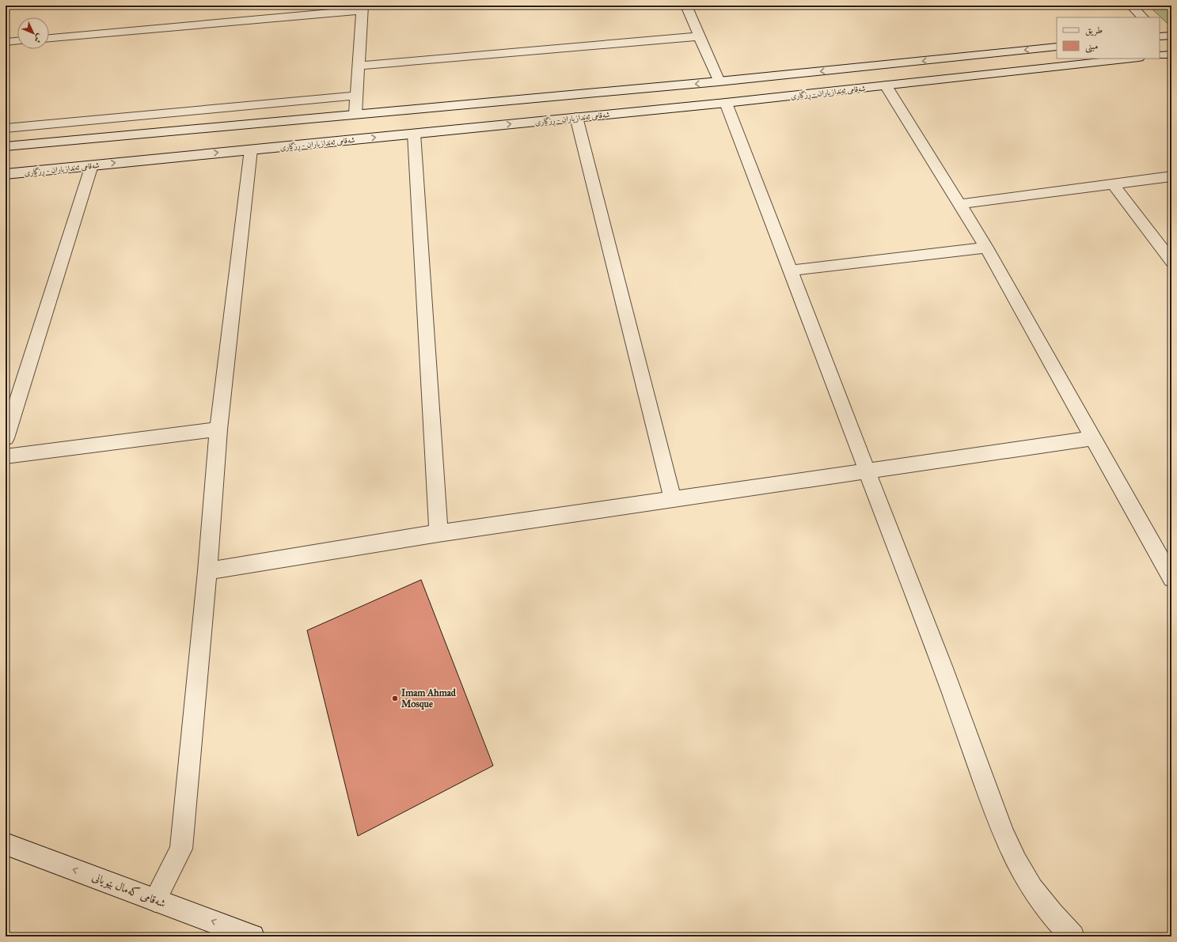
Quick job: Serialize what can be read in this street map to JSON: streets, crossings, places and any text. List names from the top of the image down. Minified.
{"streets":{"street":["شەقامی ئەندازیاران - ڕزگاری","شەقامی کەمال بێویانی"]},"one_way":["شەقامی کەمال بێویانی"],"places":["Imam Ahmad Mosque"],"legend":["طريق","مبنى"],"north":"bottom right"}
